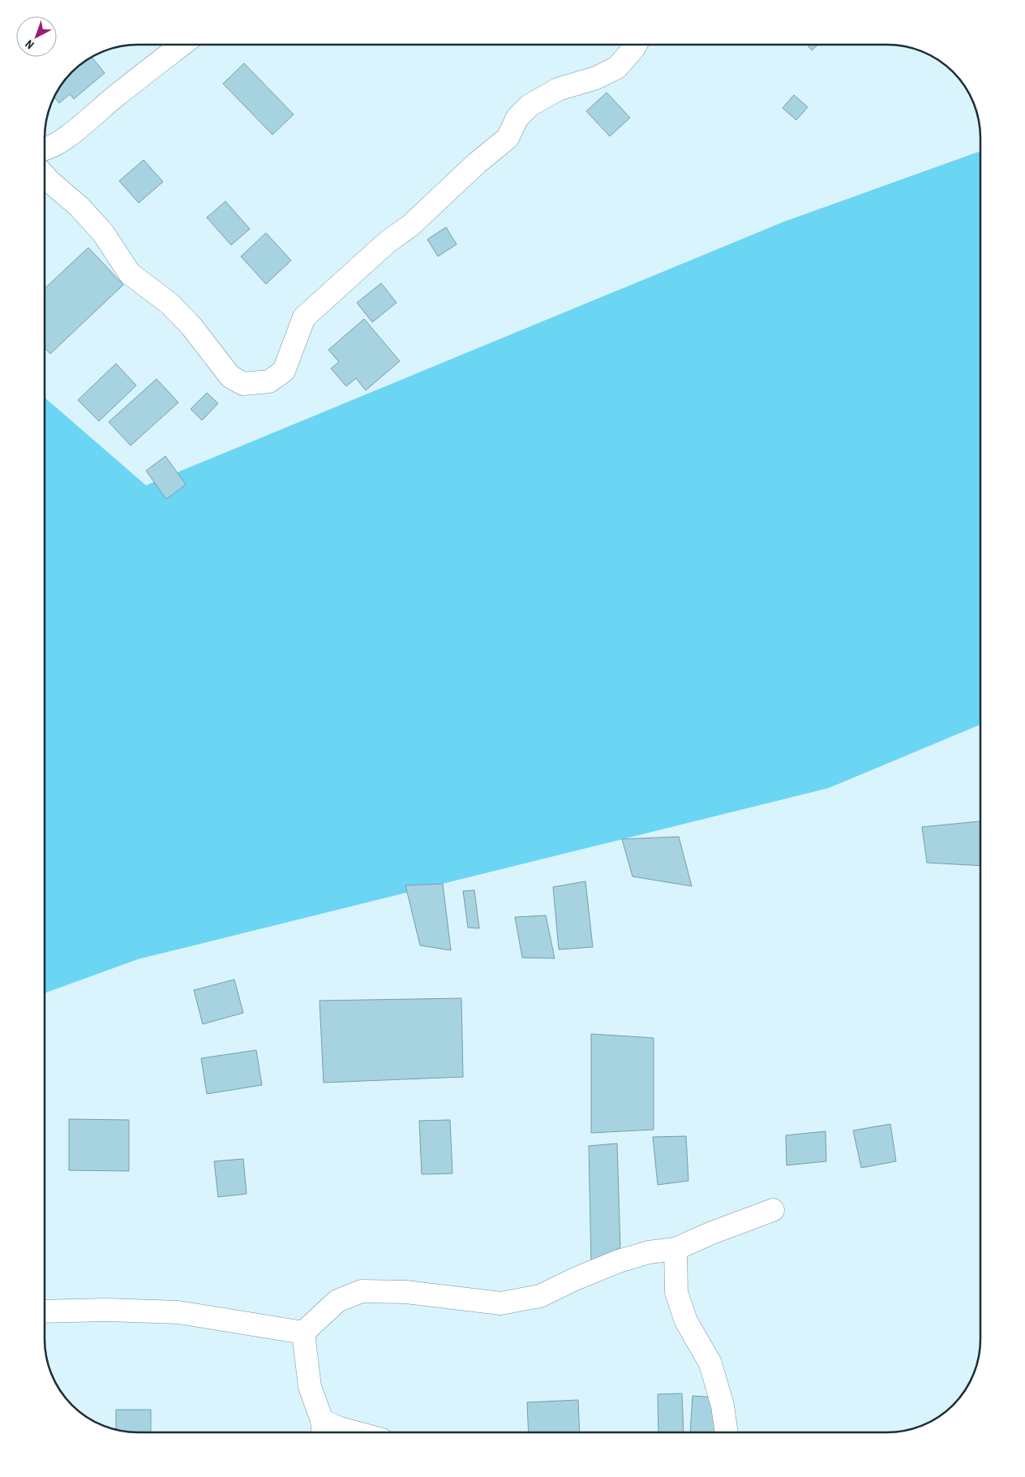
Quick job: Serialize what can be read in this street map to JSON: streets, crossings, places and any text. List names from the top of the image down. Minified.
{"north":"bottom left"}
